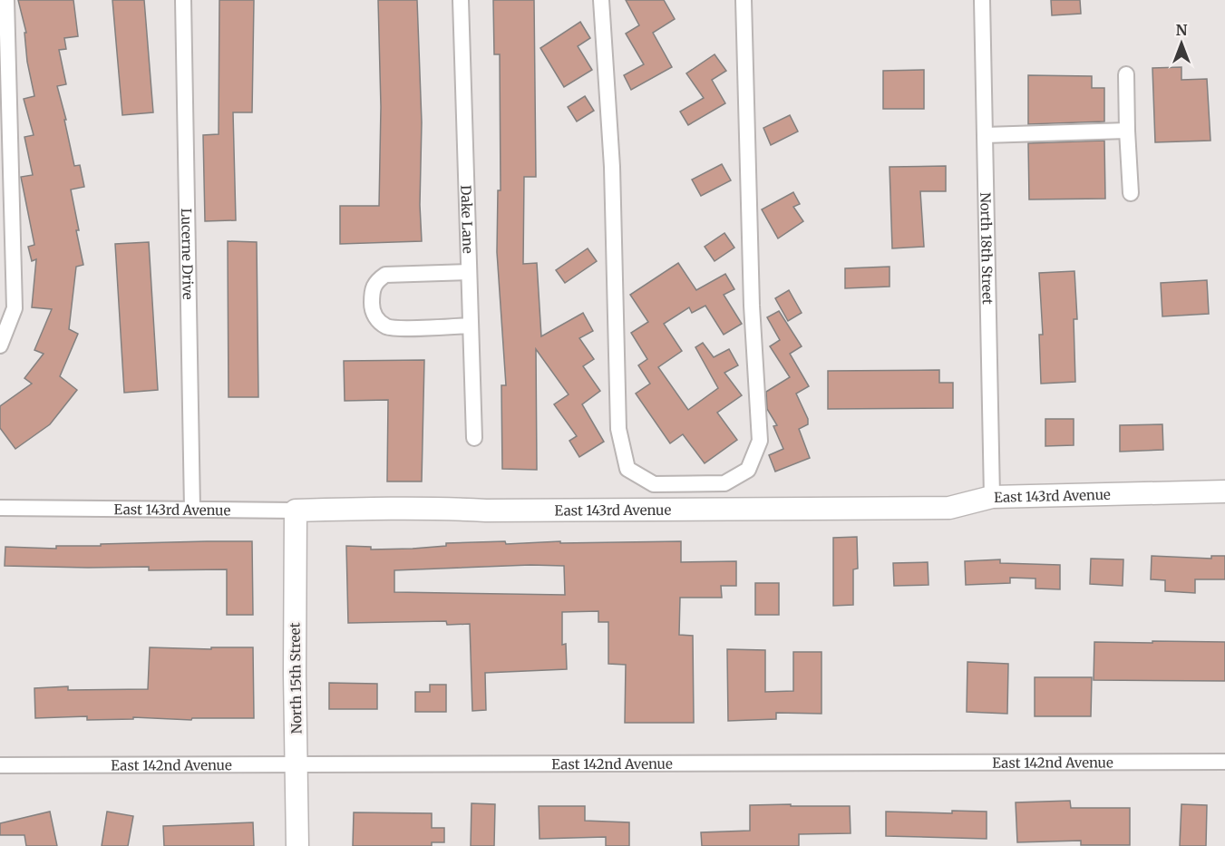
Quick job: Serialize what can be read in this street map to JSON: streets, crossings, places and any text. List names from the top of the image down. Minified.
{"streets":{"street":["Dake Lane","North 18th Street","Lucerne Drive","East 143rd Avenue","North 15th Street","East 142nd Avenue"]},"crossings":[["North 18th Street","East 143rd Avenue"],["Lucerne Drive","East 143rd Avenue"],["East 143rd Avenue","North 15th Street"],["North 15th Street","East 142nd Avenue"]],"north":"top"}
